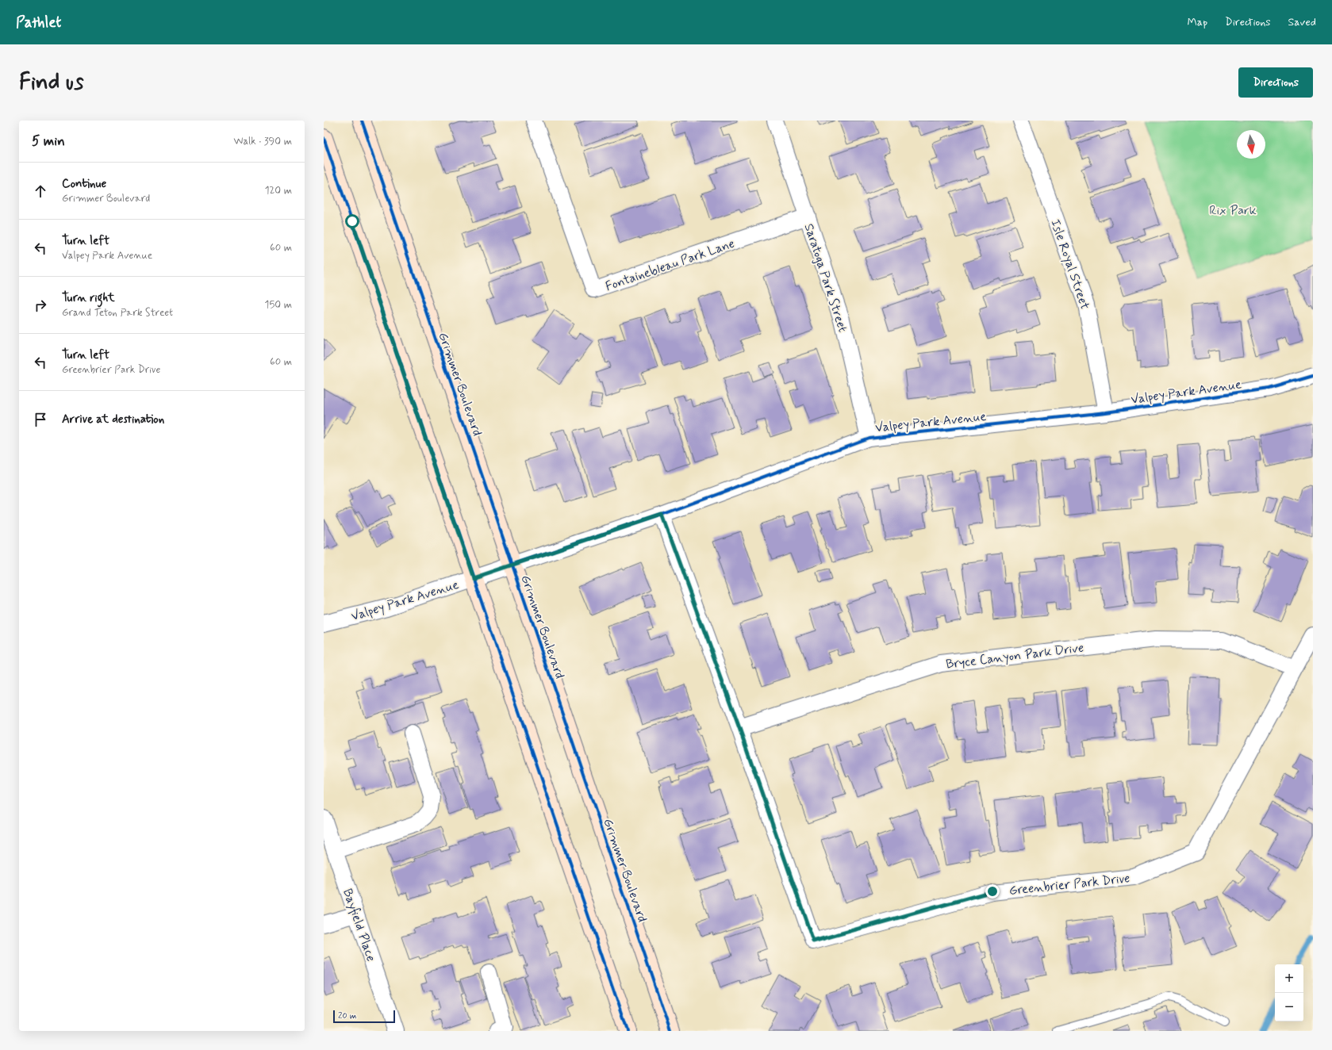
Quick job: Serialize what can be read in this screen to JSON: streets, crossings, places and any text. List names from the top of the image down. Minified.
{"streets":{"main road":["Grimmer Boulevard"],"street":["Fontainebleau Park Lane","Isle Royal Street","Saratoga Park Street","Valpey Park Avenue","Bryce Canyon Park Drive","Greenbrier Park Drive","Bayfield Place"]},"crossings":[["Fontainebleau Park Lane","Saratoga Park Street"],["Isle Royal Street","Valpey Park Avenue"],["Saratoga Park Street","Valpey Park Avenue"],["Grimmer Boulevard","Valpey Park Avenue"],["Bryce Canyon Park Drive","Greenbrier Park Drive"]],"parks":["Rix Park"],"scale_bar":"20 m","north":"bottom","page":{"header":"Pathlet","nav":["Map","Directions","Saved"],"buttons":"Directions","title":"Find us","heading":["5 min","Walk · 390 m"],"list":[["Continue","Grimmer Boulevard","120 m"],["Turn left","Valpey Park Avenue","60 m"],["Turn right","Grand Teton Park Street","150 m"],["Turn left","Greenbrier Park Drive","60 m"],"Arrive at destination"],"map_buttons":["+","−"],"scale":"20 m"}}
